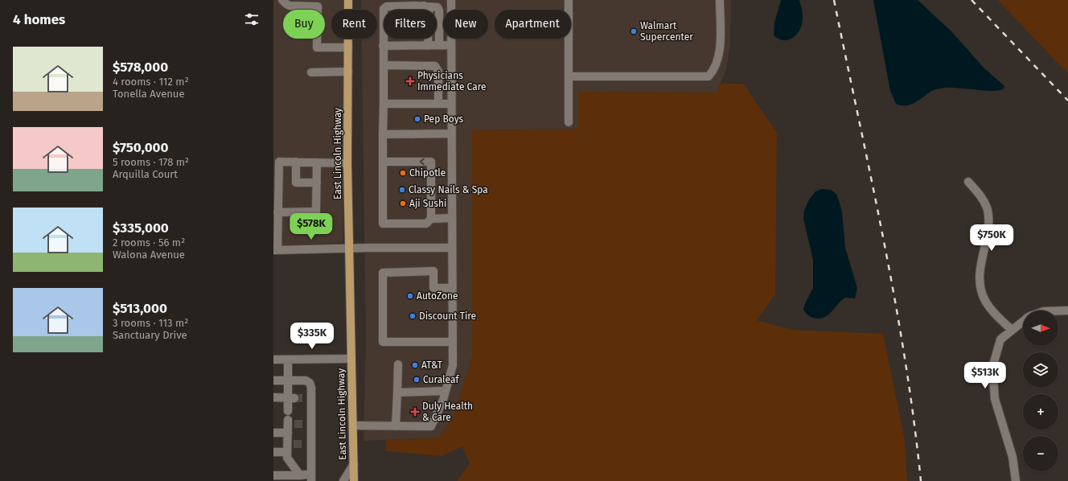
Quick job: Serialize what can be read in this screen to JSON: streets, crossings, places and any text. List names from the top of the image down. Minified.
{"streets":{"main road":["East Lincoln Highway"]},"places":{"other":["Walmart Supercenter","Pep Boys","Chipotle","Classy Nails & Spa","Aji Sushi","AutoZone","Discount Tire","AT&T","Curaleaf"],"health":["Physicians Immediate Care","Duly Health & Care"]},"north":"right","page":{"heading":"4 homes","chip":["Buy","Rent","Filters","New","Apartment"],"list":[{"name":"$578,000","note":"4 rooms · 112 m² · Tonella Avenue"},{"name":"$750,000","note":"5 rooms · 178 m² · Arquilla Court"},{"name":"$335,000","note":"2 rooms · 56 m² · Walona Avenue"},{"name":"$513,000","note":"3 rooms · 113 m² · Sanctuary Drive"}],"price":["$578K","$750K","$335K","$513K"],"map_buttons":["+","−"]}}
